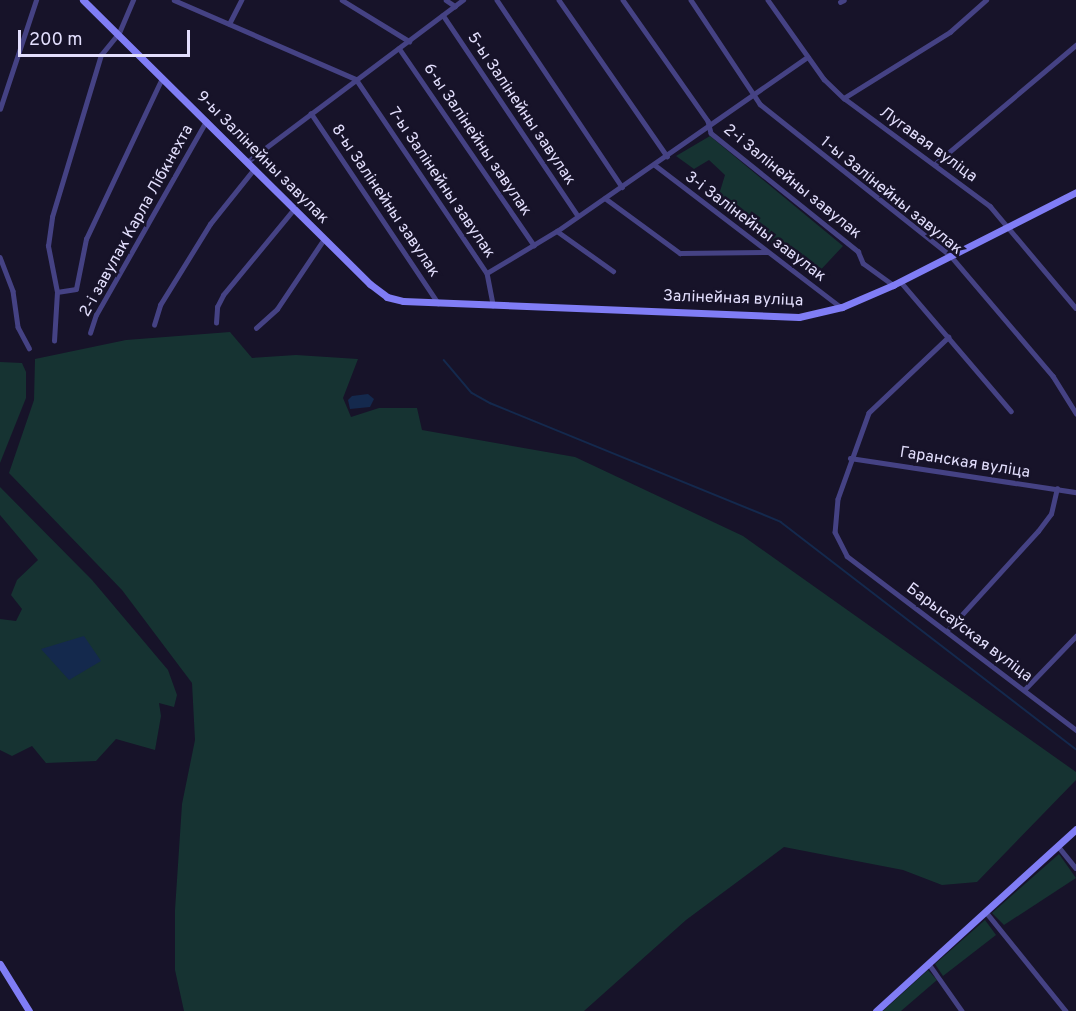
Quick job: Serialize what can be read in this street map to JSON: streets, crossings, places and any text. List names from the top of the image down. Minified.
{"streets":{"street":["5-ы Залінейны завулак","6-ы Залінейны завулак","Лугавая вуліца","9-ы Залінейны завулак","2-і Залінейны завулак","7-ы Залінейны завулак","1-ы Залінейны завулак","8-ы Залінейны завулак","2-і завулак Карла Лібкнехта","3-і Залінейны завулак","Залінейная вуліца","Гаранская вуліца","Барысаўская вуліца"]},"crossings":[["Лугавая вуліца","Залінейная вуліца"],["9-ы Залінейны завулак","8-ы Залінейны завулак"],["9-ы Залінейны завулак","2-і завулак Карла Лібкнехта"],["9-ы Залінейны завулак","Залінейная вуліца"],["2-і Залінейны завулак","Залінейная вуліца"],["7-ы Залінейны завулак","Залінейная вуліца"],["1-ы Залінейны завулак","Залінейная вуліца"],["8-ы Залінейны завулак","Залінейная вуліца"],["3-і Залінейны завулак","Залінейная вуліца"],["Гаранская вуліца","Барысаўская вуліца"]],"scale_bar":"200 m"}
